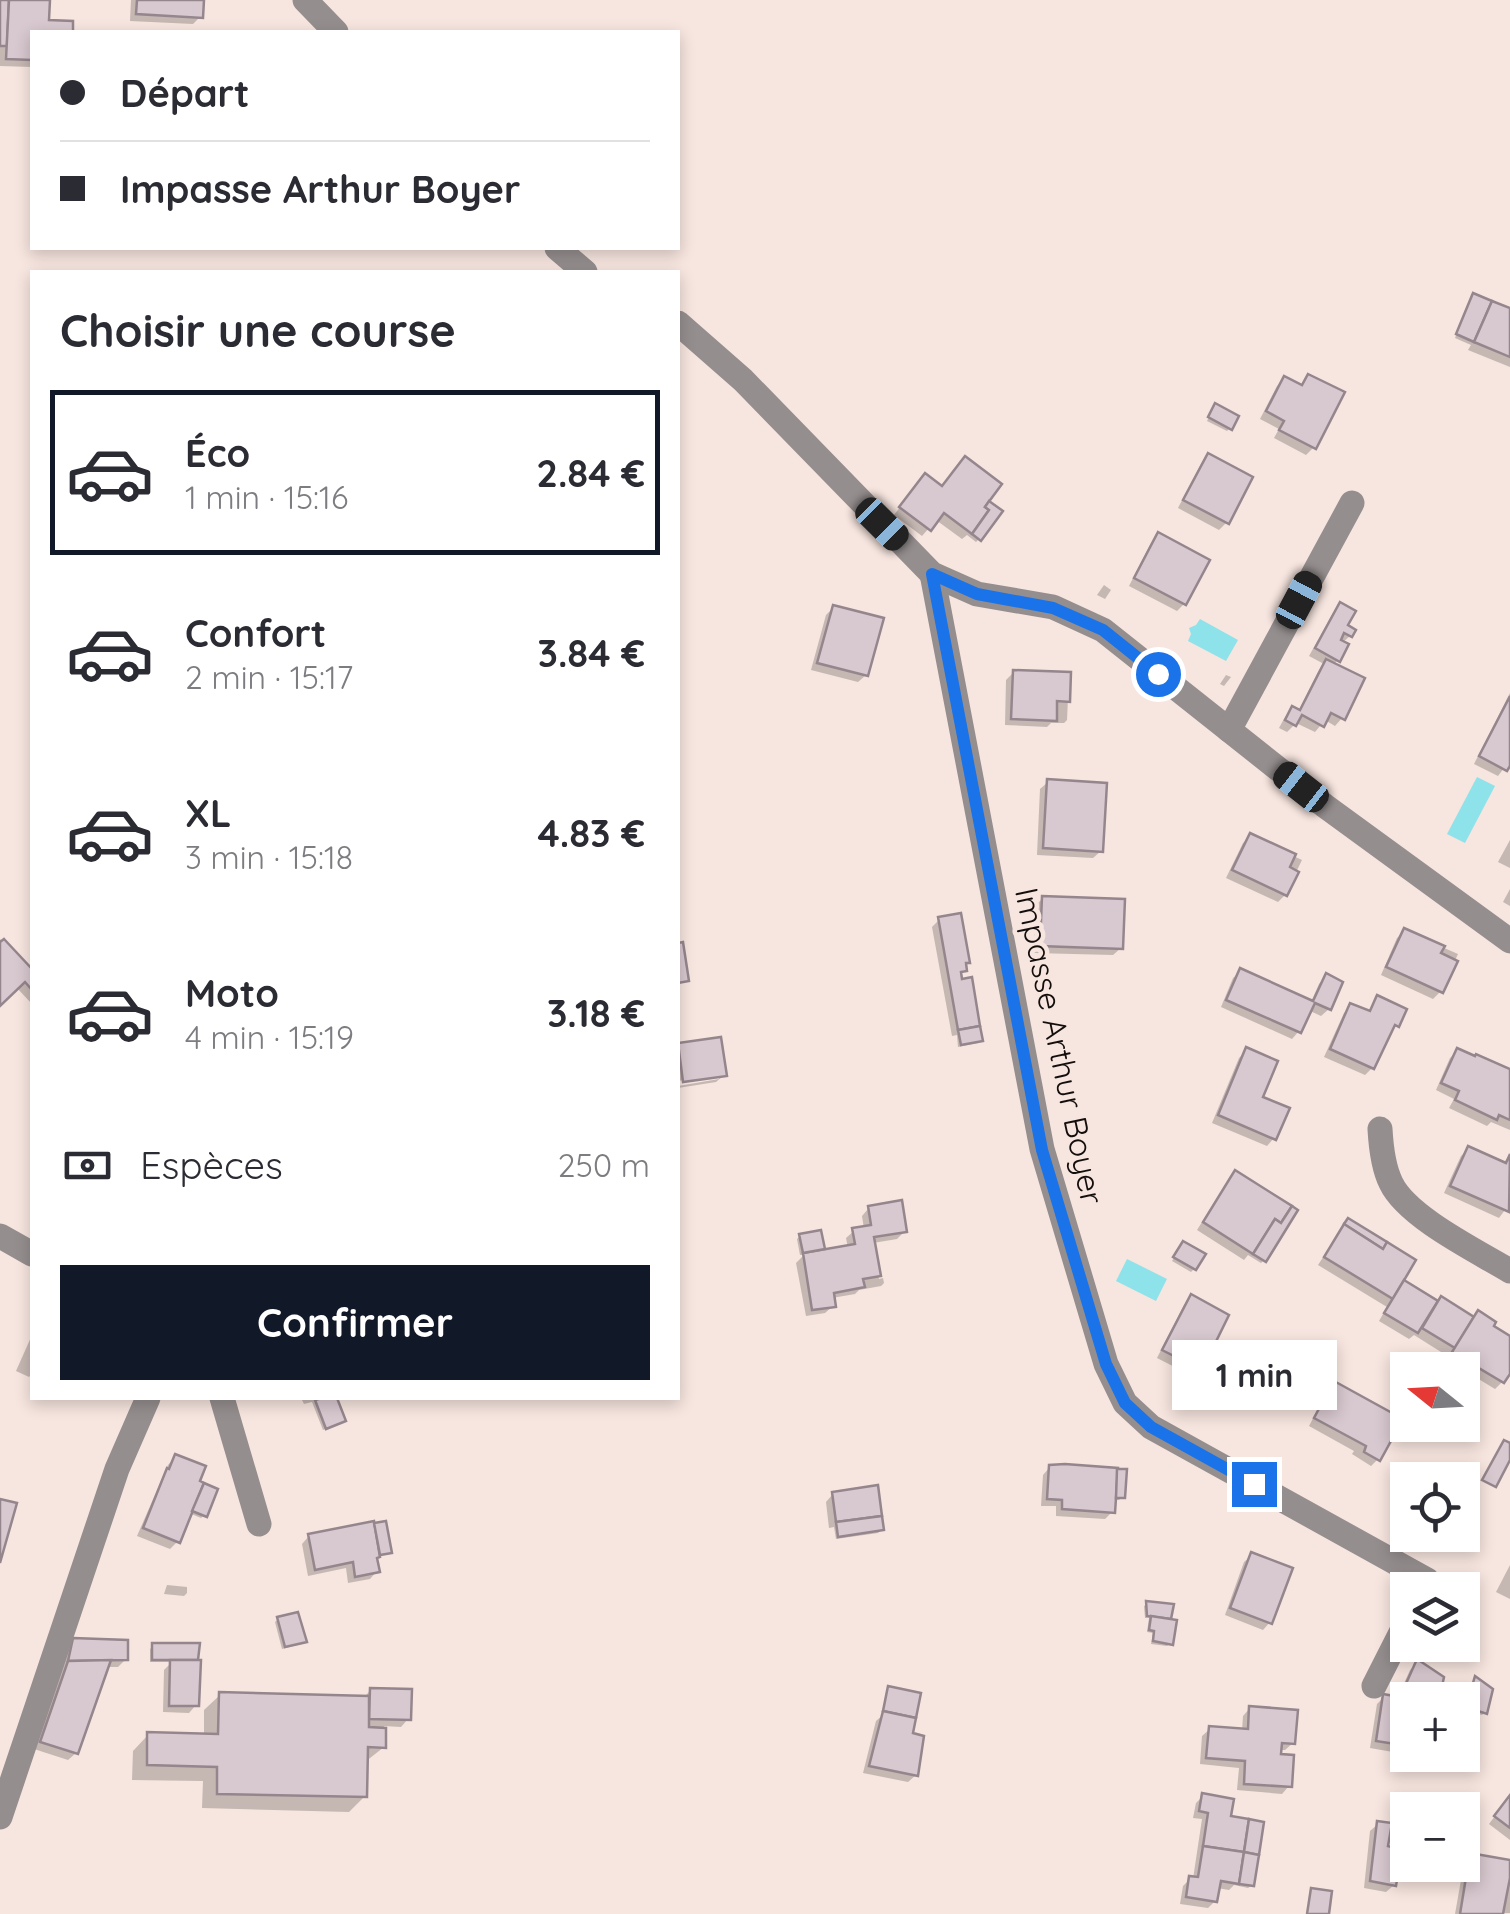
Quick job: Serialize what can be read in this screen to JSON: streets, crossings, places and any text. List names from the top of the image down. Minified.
{"streets":{"street":["Impasse Arthur Boyer"]},"north":"left","page":{"banner":["Départ","Impasse Arthur Boyer"],"heading":"Choisir une course","list":[{"name":"Éco","note":"1 min · 15:16","value":"2.84 €"},{"name":"Confort","note":"2 min · 15:17","value":"3.84 €"},{"name":"XL","note":"3 min · 15:18","value":"4.83 €"},{"name":"Moto","note":"4 min · 15:19","value":"3.18 €"}],"pay":["Espèces","250 m"],"buttons":"Confirmer","bubble":"1 min","map_buttons":["+","−"]}}
